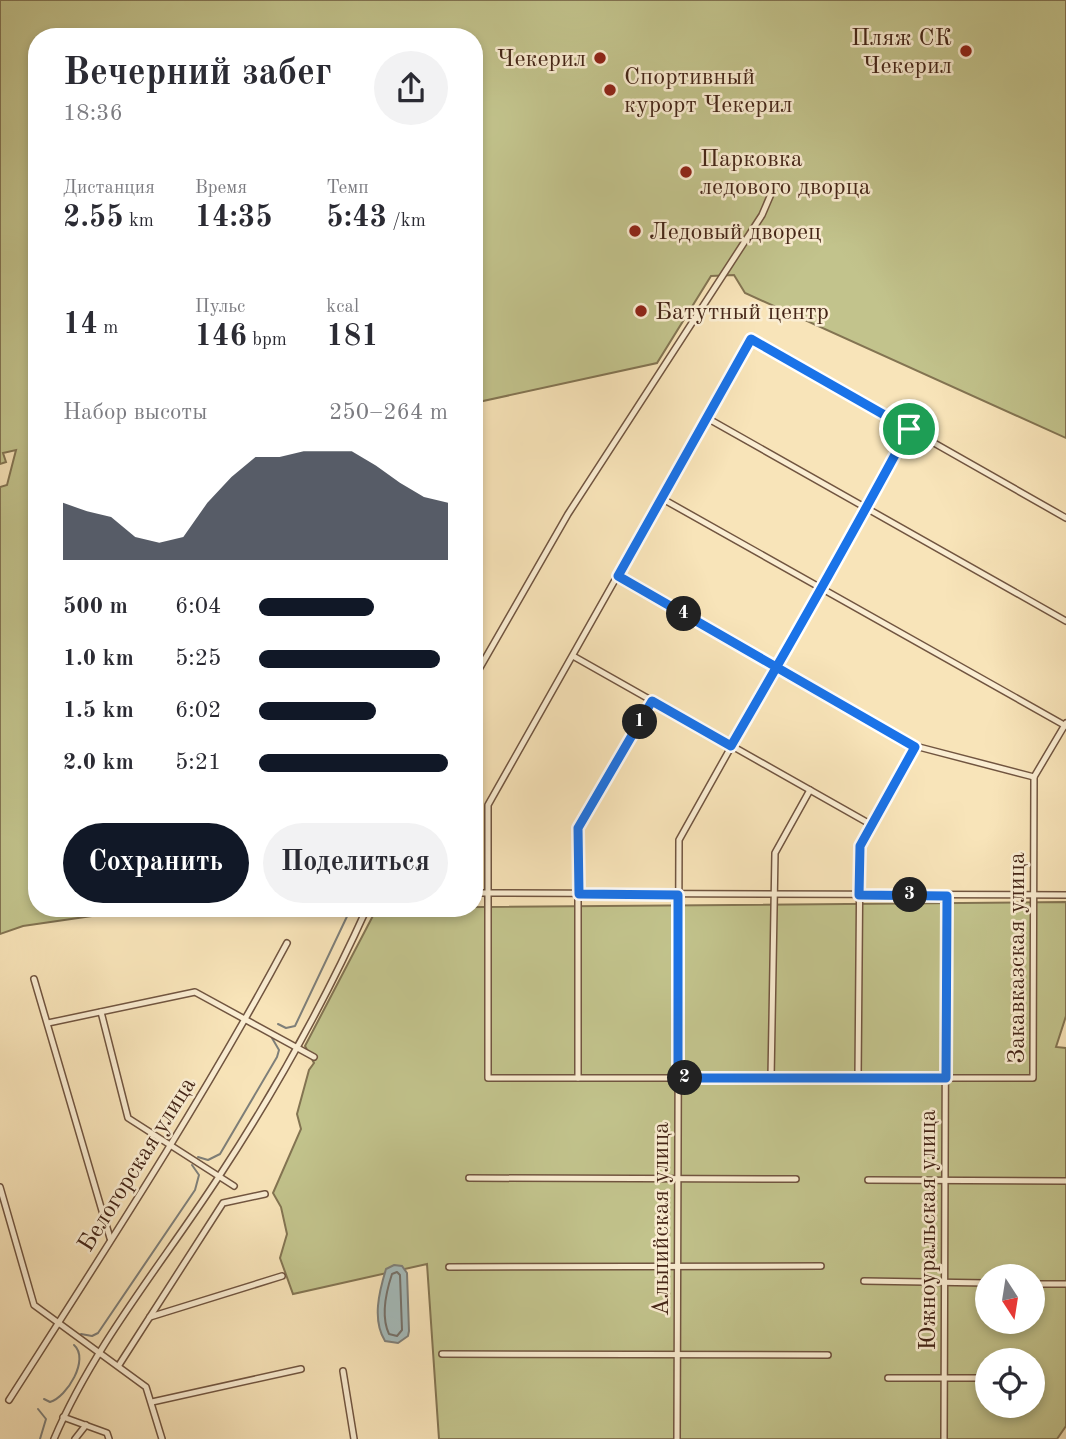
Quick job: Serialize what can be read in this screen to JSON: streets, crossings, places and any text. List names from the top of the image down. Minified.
{"streets":{"street":["Закавказская улица","Белогорская улица","Альпийская улица","Южноуральская улица"]},"crossings":[["Закавказская улица","Альпийская улица"],["Закавказская улица","Южноуральская улица"]],"places":["Пляж СК Чекерил","Чекерил","Спортивный курорт Чекерил","Парковка ледового дворца","Ледовый дворец","Батутный центр"],"north":"bottom","page":{"heading":["Вечерний забег","18:36"],"stats":[["Дистанция","2.55 km"],["Время","14:35"],["Темп","5:43 /km"],["14 m"],["Пульс","146 bpm"],["kcal","181"]],"chart":["Набор высоты","250–264 m"],"list":[{"name":"500 m","note":"6:04"},{"name":"1.0 km","note":"5:25"},{"name":"1.5 km","note":"6:02"},{"name":"2.0 km","note":"5:21"}],"pins":["4","1","3","2"],"buttons":["Сохранить","Поделиться"]}}
